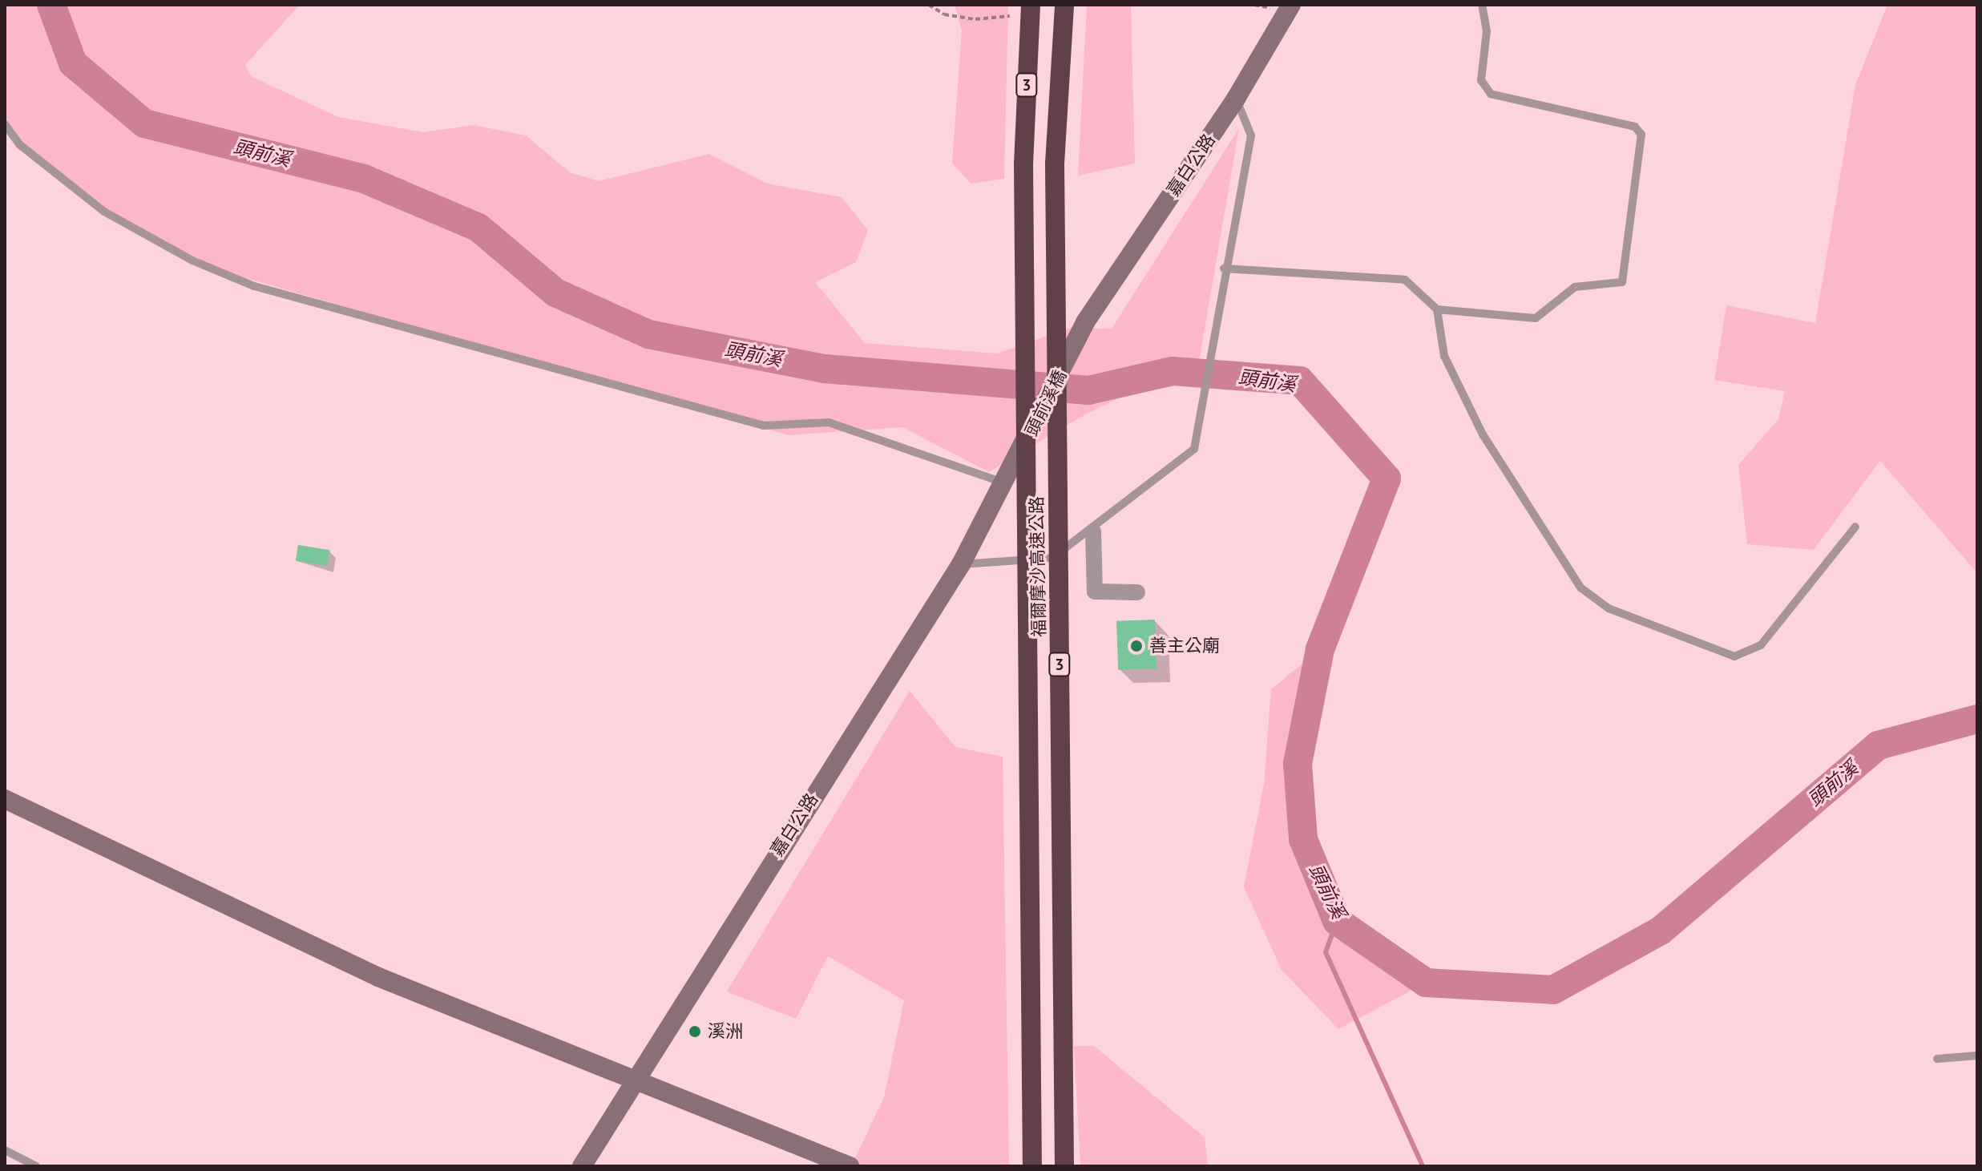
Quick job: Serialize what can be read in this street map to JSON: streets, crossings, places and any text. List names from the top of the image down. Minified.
{"streets":{"highway":["3","福爾摩沙高速公路"],"main road":["嘉白公路","頭前溪橋"]},"crossings":[["嘉白公路","頭前溪橋"]],"water":["頭前溪"],"places":["善主公廟","溪洲"]}
